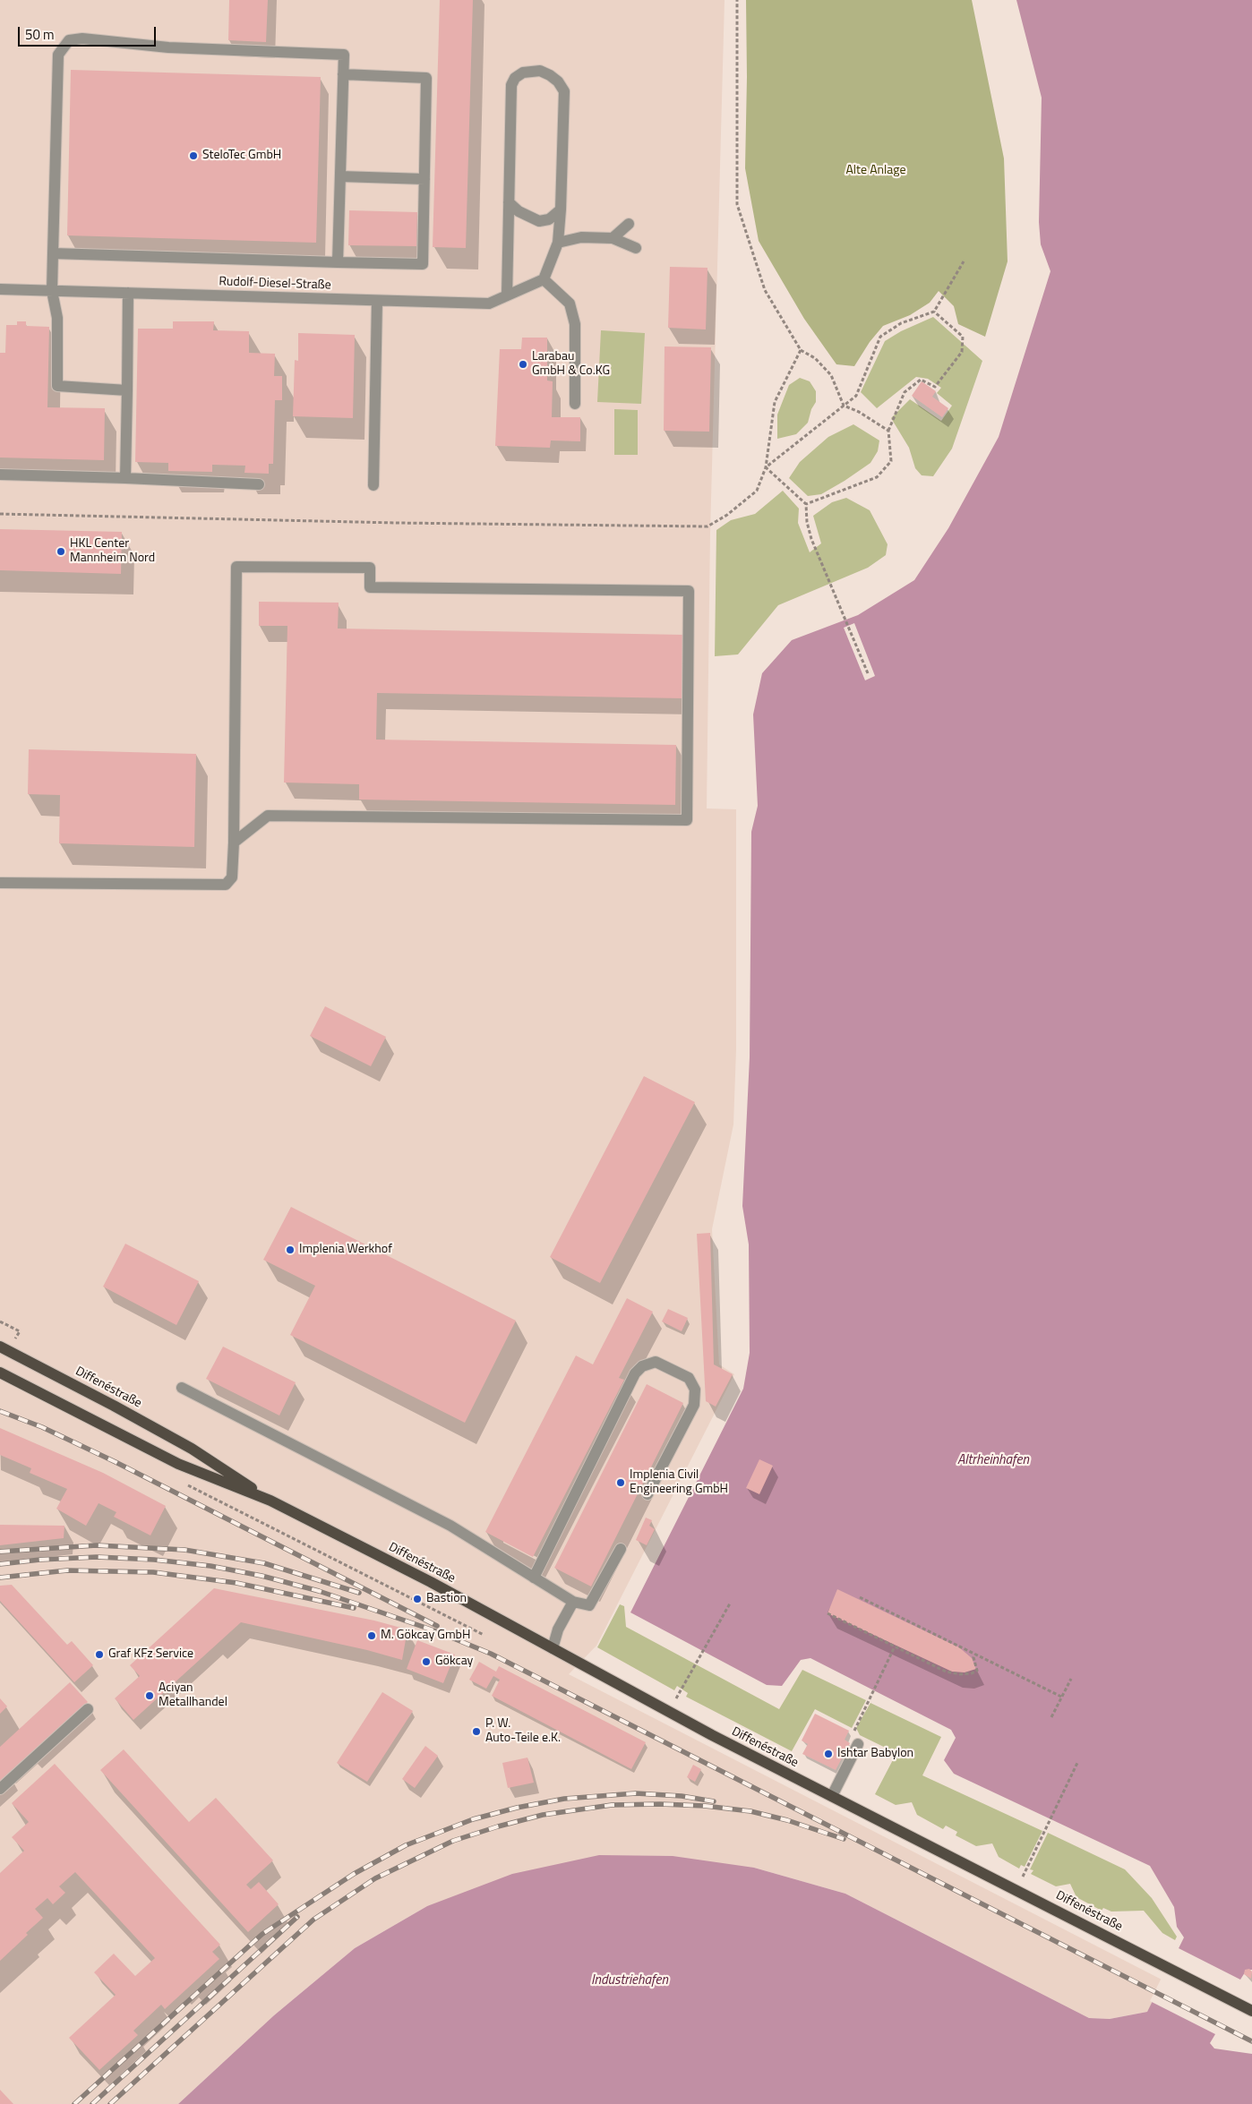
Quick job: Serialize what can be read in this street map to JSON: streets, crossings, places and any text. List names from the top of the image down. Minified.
{"streets":{"main road":["Diffenéstraße"],"street":["Rudolf-Diesel-Straße"]},"water":["Altrheinhafen","Industriehafen"],"parks":["Alte Anlage"],"places":["SteloTec GmbH","Larabau GmbH & Co.KG","HKL Center Mannheim Nord","Implenia Werkhof","Implenia Civil Engineering GmbH","Bastion","M. Gökcay GmbH","Graf KFz Service","Gökcay","Aciyan Metallhandel","P. W. Auto-Teile e.K.","Ishtar Babylon"],"scale_bar":"50 m"}
